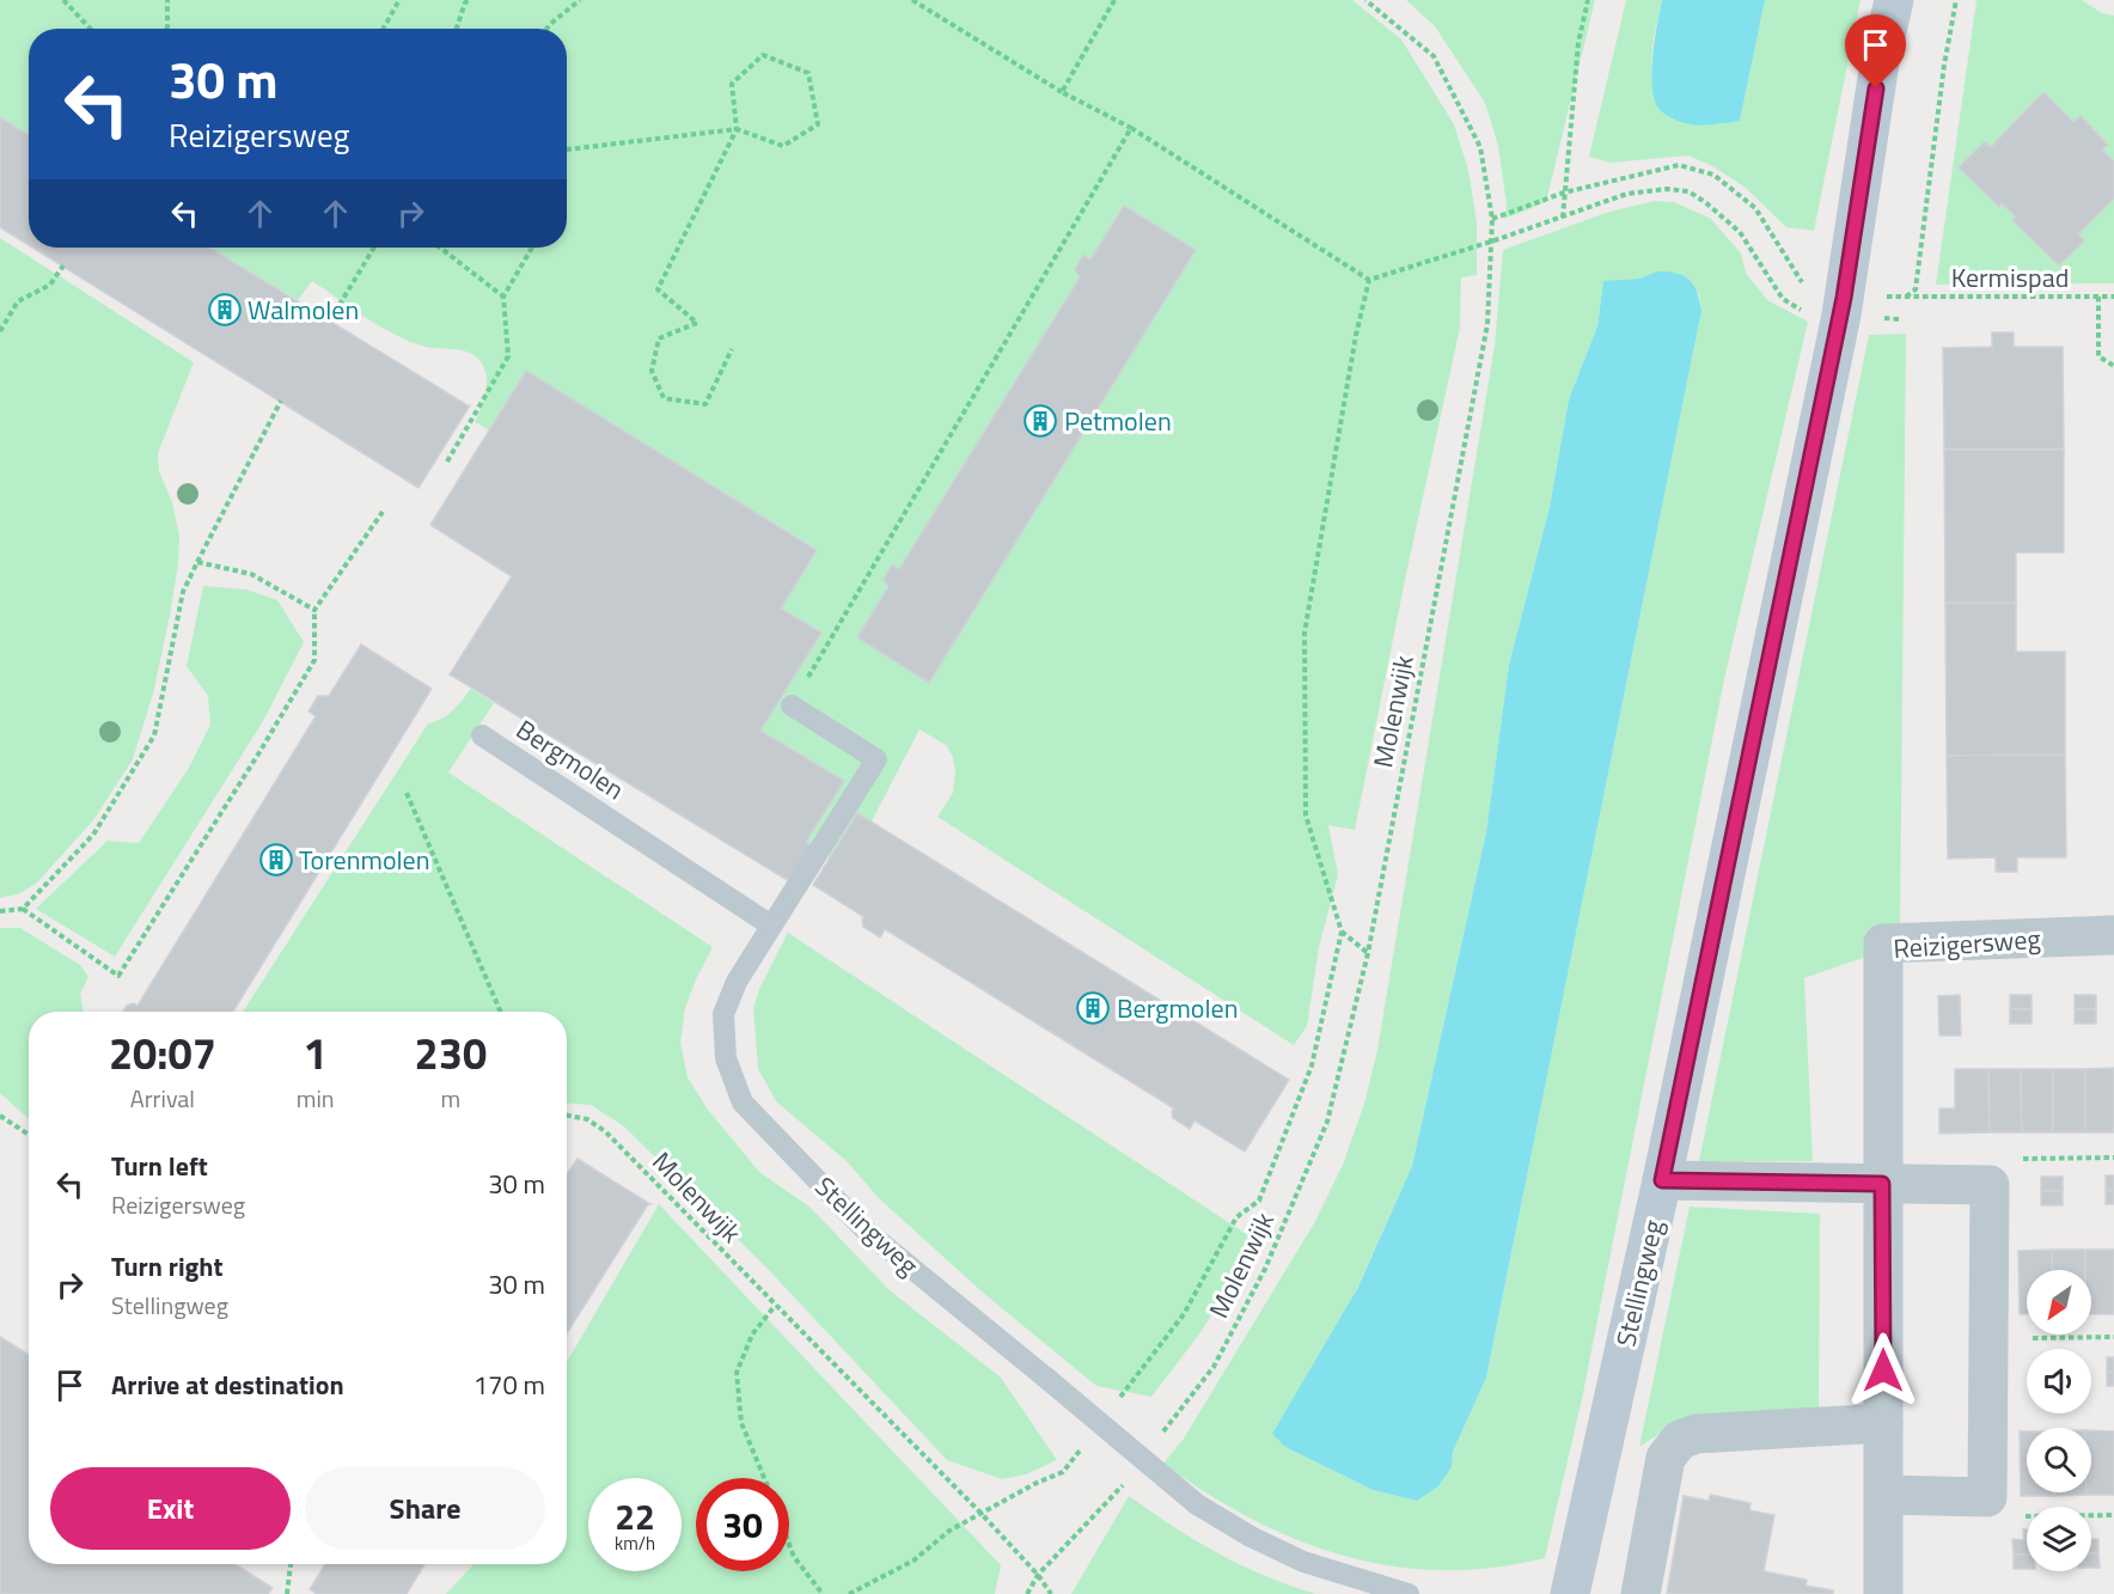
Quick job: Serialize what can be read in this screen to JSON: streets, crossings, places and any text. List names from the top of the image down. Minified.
{"streets":{"street":["Reizigersweg","Stellingweg"],"lane":["Bergmolen"],"path":["Kermispad","Molenwijk"]},"crossings":[["Bergmolen","Stellingweg"]],"places":{"building":["Walmolen","Petmolen","Torenmolen","Bergmolen"]},"north":"bottom left","page":{"turn":["30 m","Reizigersweg"],"eta":["20:07","Arrival","1","min","230","m"],"list":[{"name":"Turn left","note":"Reizigersweg","value":"30 m"},{"name":"Turn right","note":"Stellingweg","value":"30 m"},{"name":"Arrive at destination","value":"170 m"}],"buttons":["Exit","Share"],"speed":"22 km/h","limit":"30"}}
